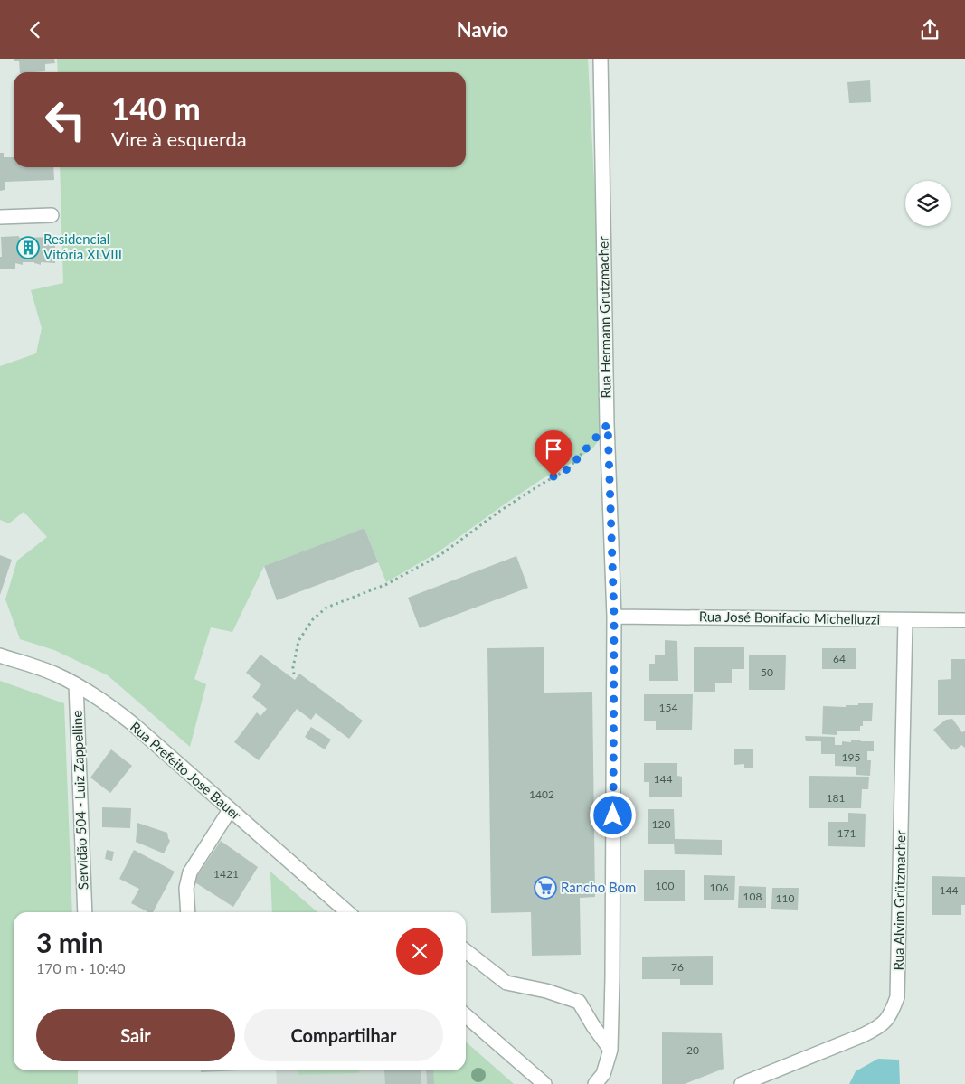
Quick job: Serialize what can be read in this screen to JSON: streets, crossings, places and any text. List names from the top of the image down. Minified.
{"streets":{"street":["Rua Hermann Grutzmacher","Rua José Bonifacio Michelluzzi","Rua Prefeito José Bauer","Servidão 504 - Luiz Zappelline","Rua Alvim Grützmacher"]},"crossings":[["Rua Hermann Grutzmacher","Rua José Bonifacio Michelluzzi"],["Rua José Bonifacio Michelluzzi","Rua Alvim Grützmacher"],["Rua Prefeito José Bauer","Servidão 504 - Luiz Zappelline"]],"places":{"building":["Residencial Vitória XLVIII"],"supermarket":["Rancho Bom"]},"house_numbers":["64","50","154","195","144","1402","181","120","171","1421","100","106","144","108","110","76","20"],"page":{"header":"Navio","turn":["140 m","Vire à esquerda"],"heading":["3 min","170 m · 10:40"],"buttons":["Sair","Compartilhar"]}}
